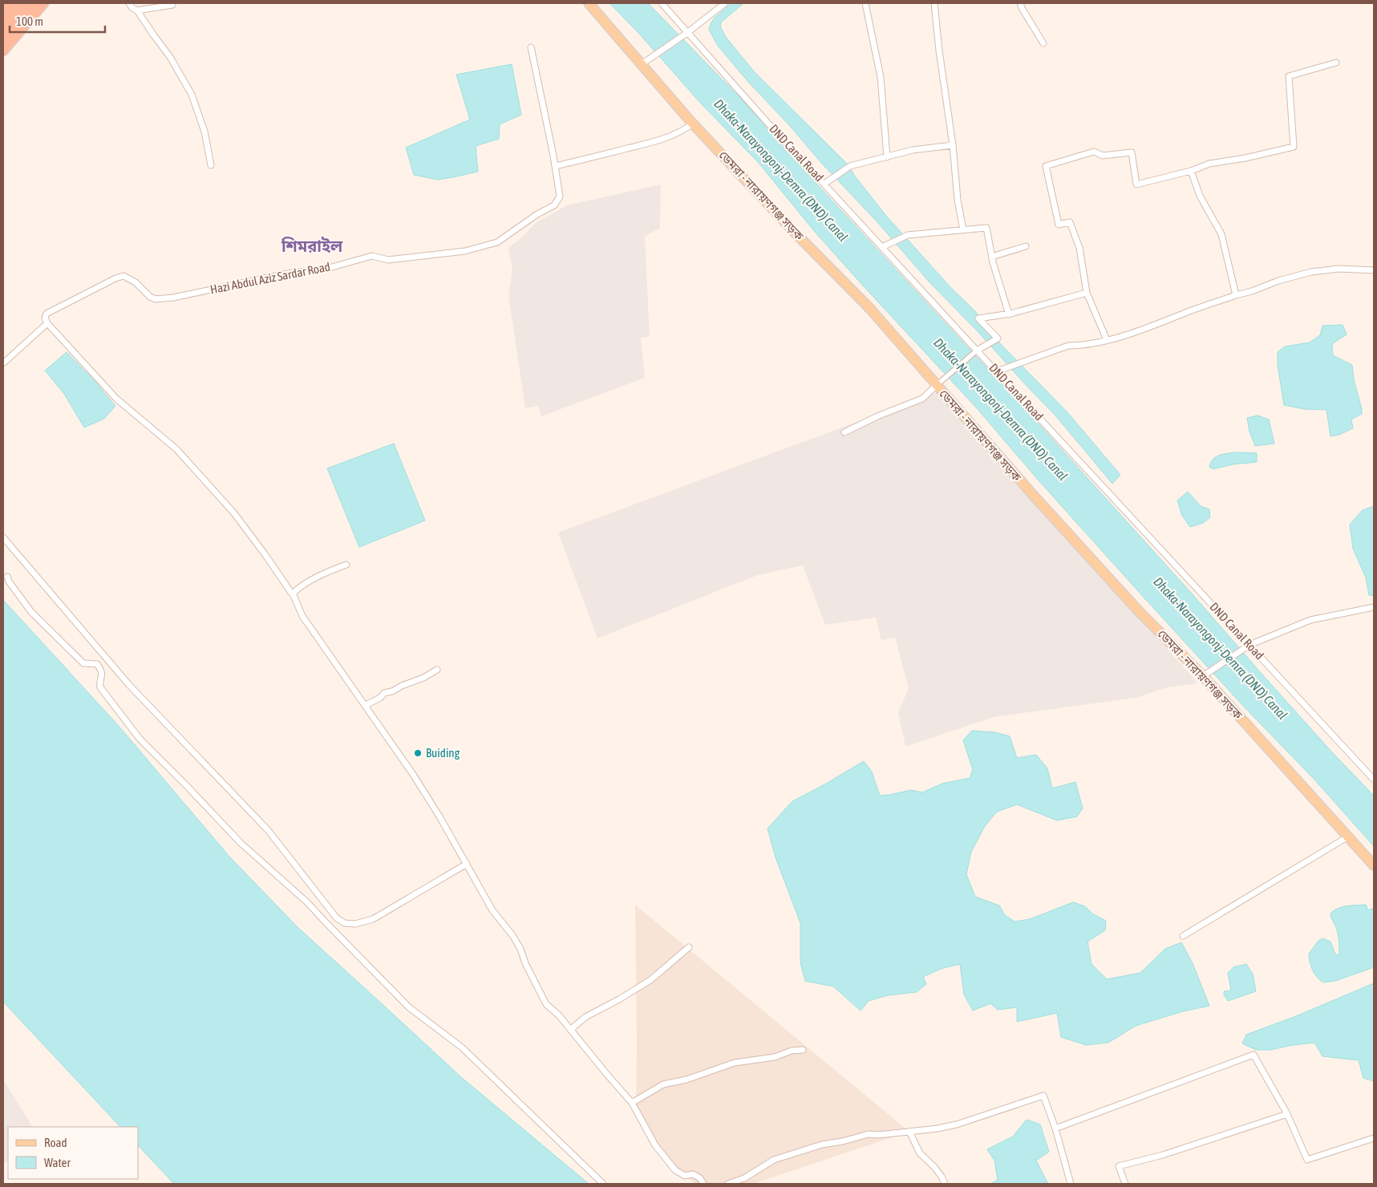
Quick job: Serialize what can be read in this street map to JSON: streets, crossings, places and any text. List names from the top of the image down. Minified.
{"streets":{"main road":["ডেমরা - নারায়ণগঞ্জ সড়ক"],"street":["DND Canal Road","Hazi Abdul Aziz Sardar Road"]},"districts":["শিমরাইল"],"water":["Dhaka-Narayongonj-Demra (DND) Canal"],"places":["Buiding"],"legend":["Road","Water"],"scale_bar":"100 m"}
